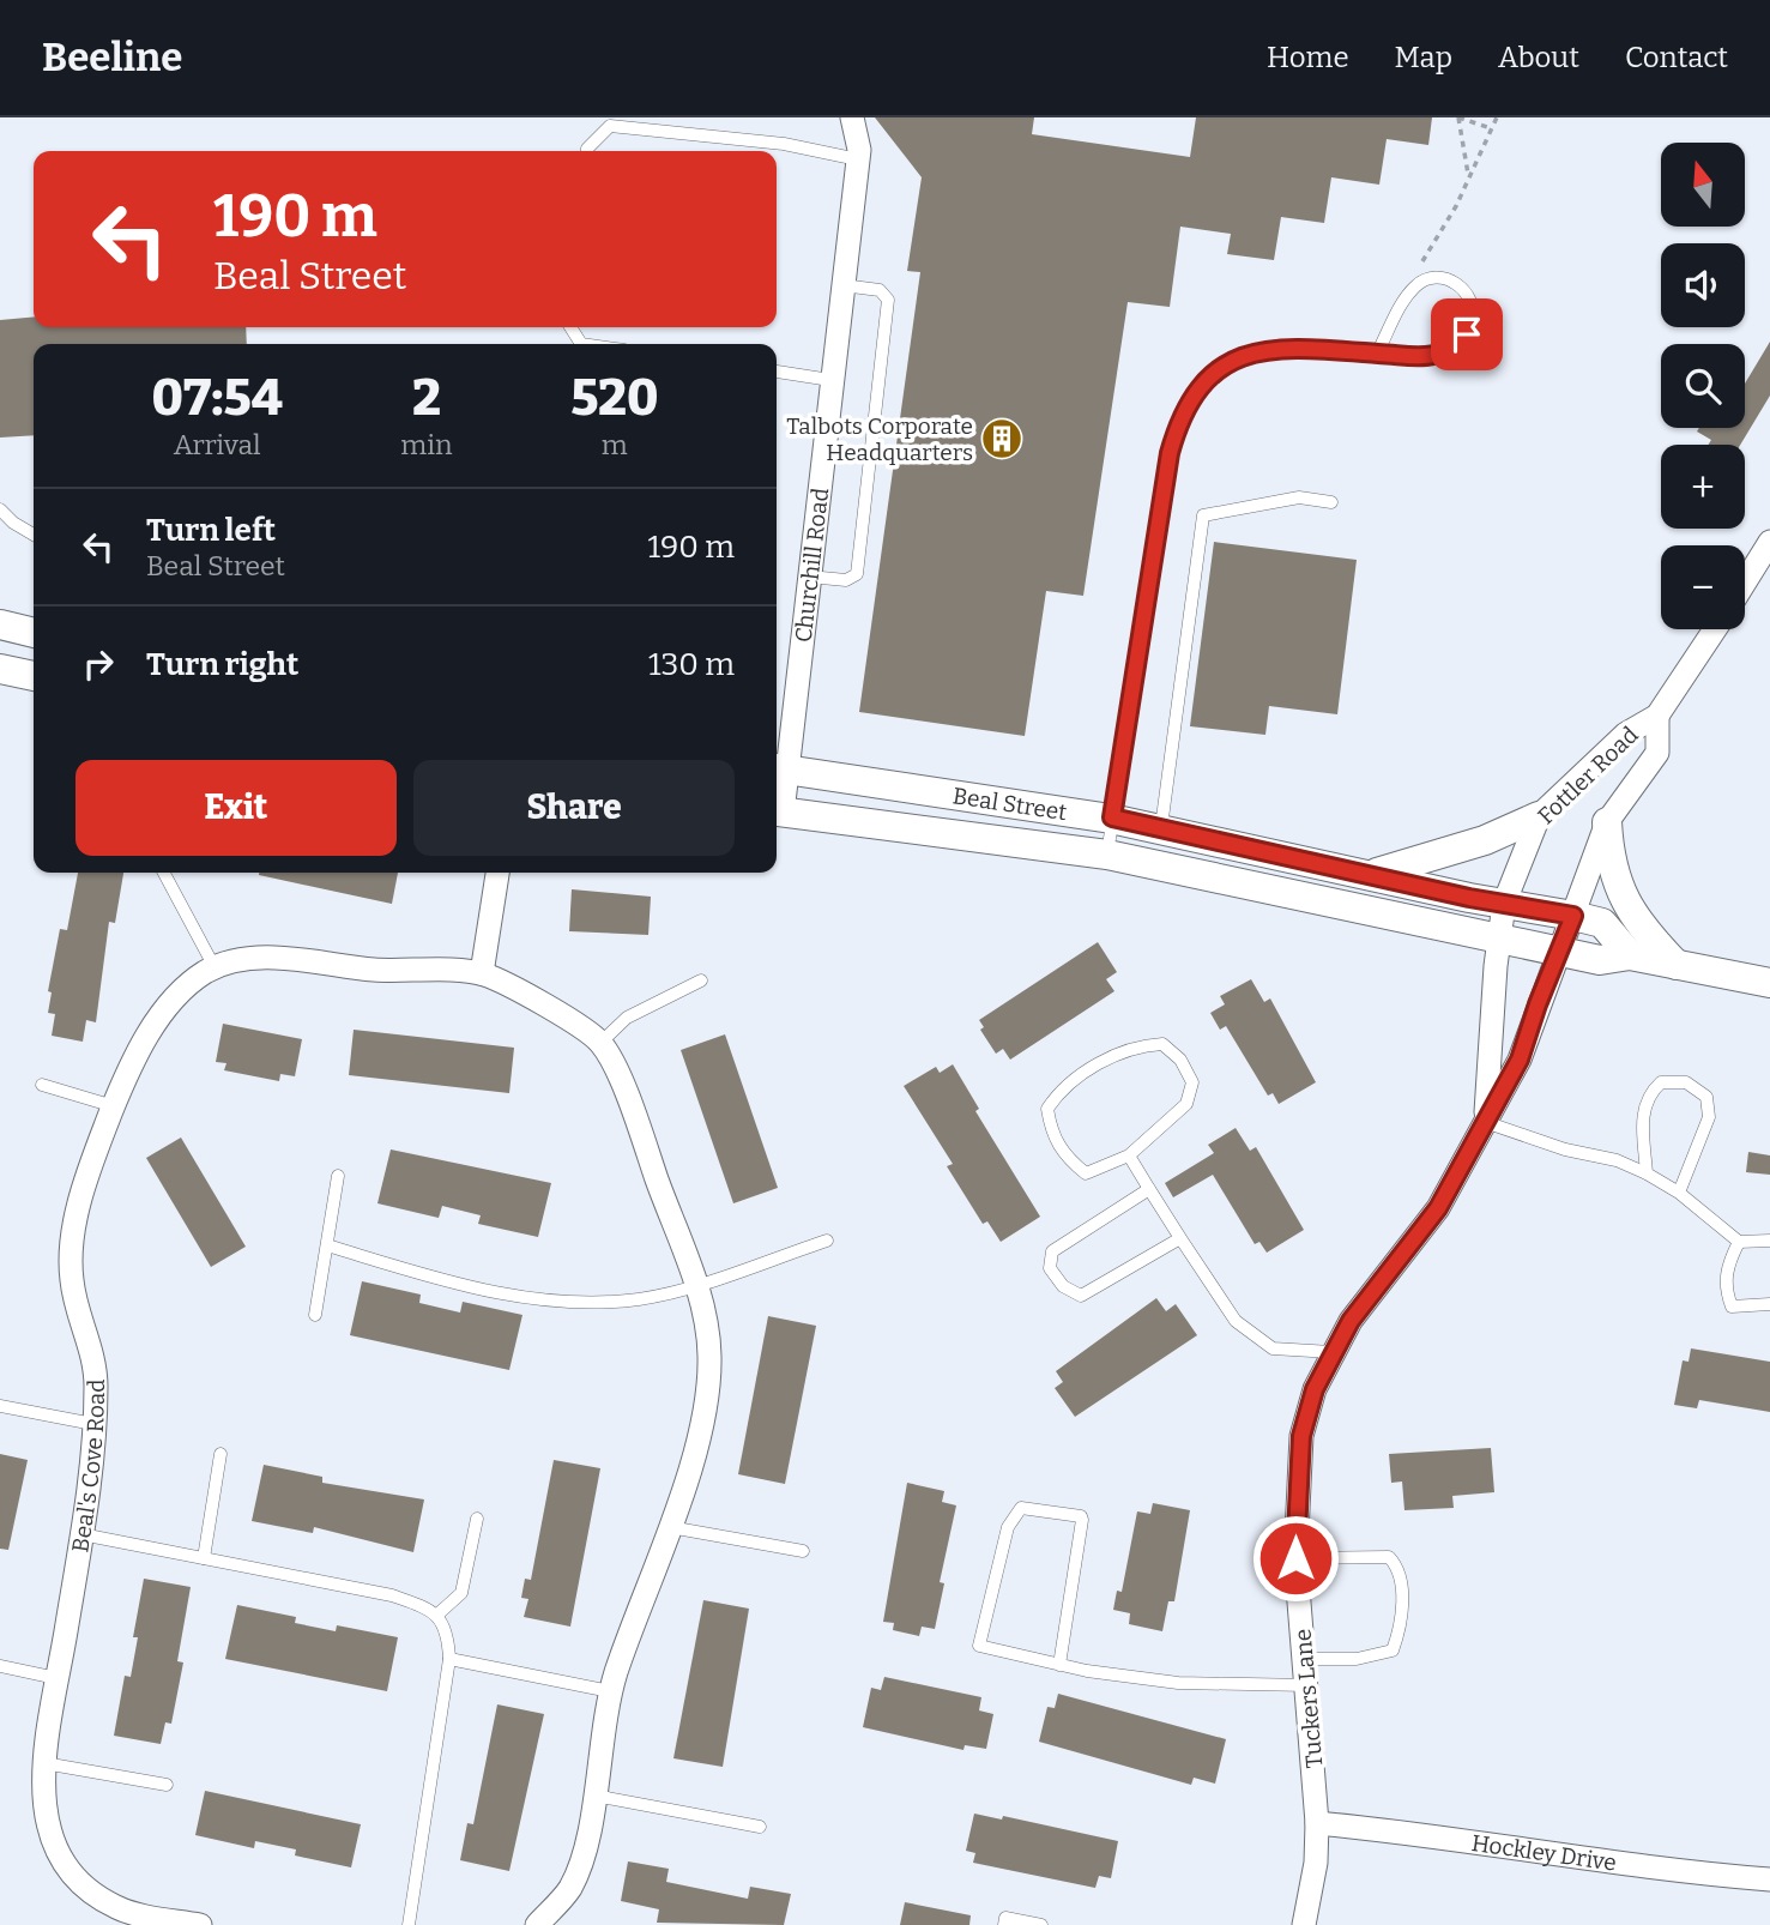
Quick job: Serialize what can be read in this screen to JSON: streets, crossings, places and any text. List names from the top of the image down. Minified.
{"streets":{"street":["Churchill Road","Fottler Road","Beal Street","Beal's Cove Road","Tuckers Lane","Hockley Drive"]},"crossings":[["Churchill Road","Beal Street"],["Fottler Road","Beal Street"],["Fottler Road","Tuckers Lane"],["Beal Street","Tuckers Lane"],["Tuckers Lane","Hockley Drive"]],"places":{"building":["Talbots Corporate Headquarters"]},"north":"top","page":{"header":"Beeline","nav":["Home","Map","About","Contact"],"map_buttons":["+","−"],"turn":["190 m","Beal Street"],"eta":["07:54","Arrival","2","min","520","m"],"list":[{"name":"Turn left","note":"Beal Street","value":"190 m"},{"name":"Turn right","value":"130 m"}],"buttons":["Exit","Share"]}}
